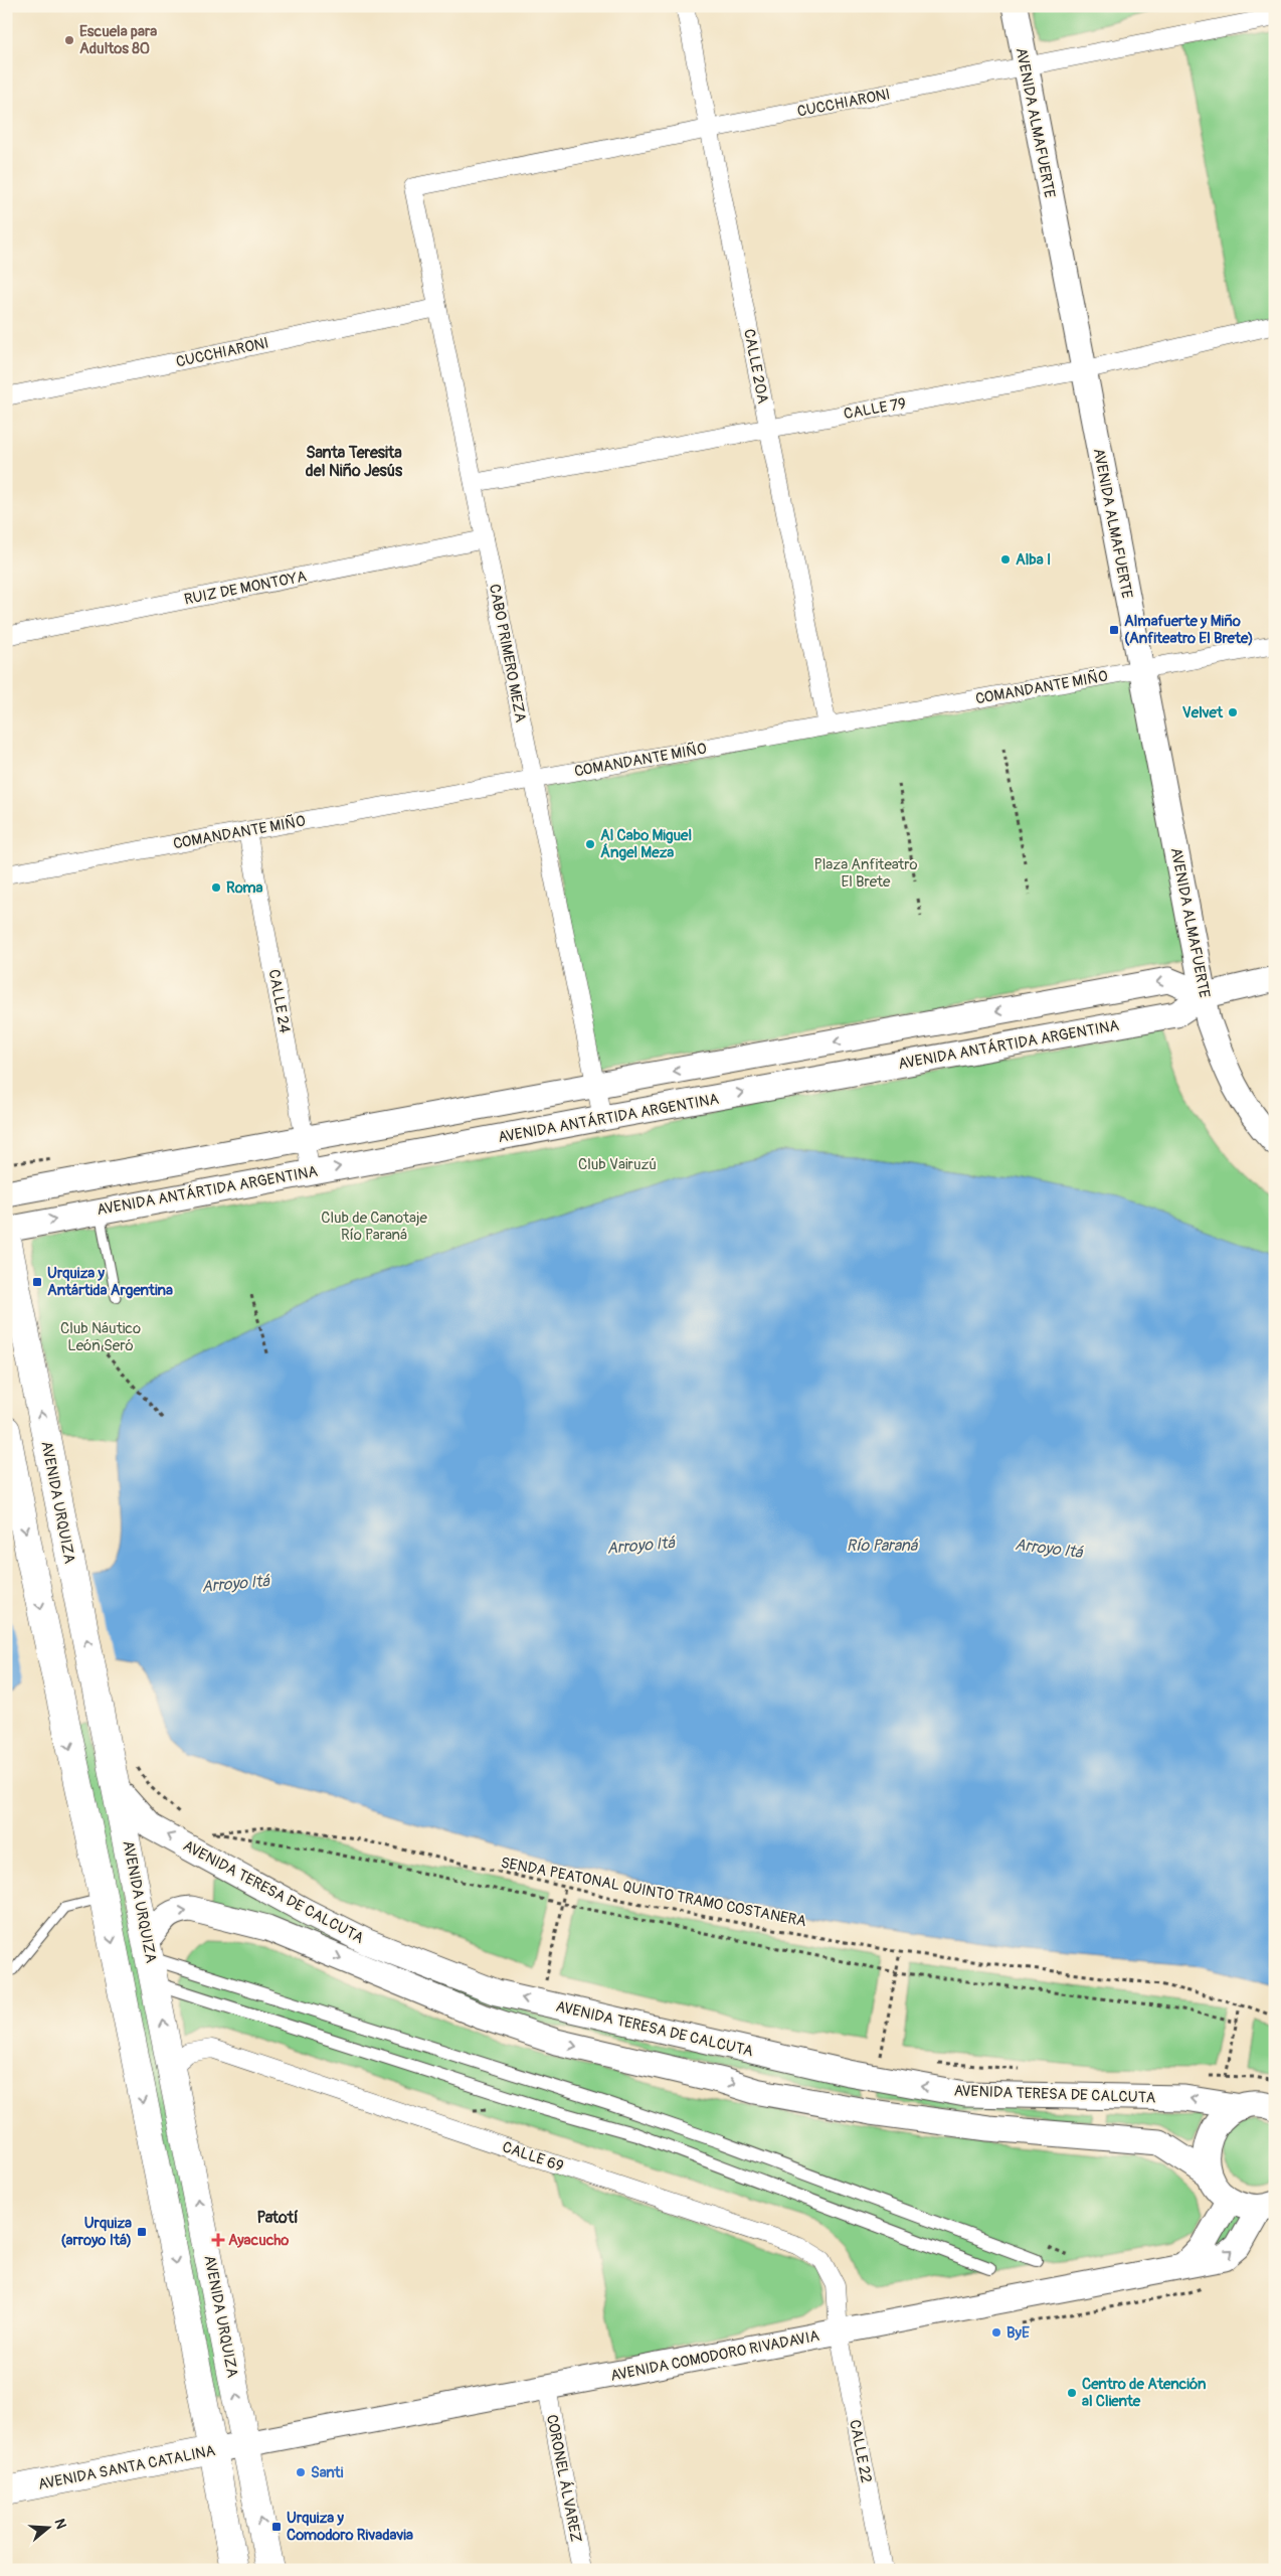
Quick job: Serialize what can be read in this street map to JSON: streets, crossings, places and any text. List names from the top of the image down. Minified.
{"streets":{"main road":["AVENIDA ALMAFUERTE","AVENIDA ANTÁRTIDA ARGENTINA","AVENIDA URQUIZA","AVENIDA TERESA DE CALCUTA","AVENIDA COMODORO RIVADAVIA","AVENIDA SANTA CATALINA"],"street":["CUCCHIARONI","CALLE 20A","CALLE 79","RUIZ DE MONTOYA","CABO PRIMERO MEZA","COMANDANTE MIÑO","CALLE 24","CALLE 69","CALLE 22","CORONEL ÁLVAREZ"],"path":["SENDA PEATONAL QUINTO TRAMO COSTANERA"]},"crossings":[["CUCCHIARONI","AVENIDA ALMAFUERTE"],["CUCCHIARONI","CALLE 20A"],["CUCCHIARONI","CABO PRIMERO MEZA"],["AVENIDA ALMAFUERTE","CALLE 79"],["AVENIDA ALMAFUERTE","COMANDANTE MIÑO"],["AVENIDA ALMAFUERTE","AVENIDA ANTÁRTIDA ARGENTINA"],["CALLE 20A","CALLE 79"],["CALLE 20A","COMANDANTE MIÑO"],["CALLE 79","CABO PRIMERO MEZA"],["RUIZ DE MONTOYA","CABO PRIMERO MEZA"],["CABO PRIMERO MEZA","COMANDANTE MIÑO"],["CABO PRIMERO MEZA","AVENIDA ANTÁRTIDA ARGENTINA"],["COMANDANTE MIÑO","CALLE 24"],["CALLE 24","AVENIDA ANTÁRTIDA ARGENTINA"],["AVENIDA URQUIZA","AVENIDA TERESA DE CALCUTA"],["AVENIDA URQUIZA","CALLE 69"],["AVENIDA URQUIZA","AVENIDA COMODORO RIVADAVIA"],["AVENIDA URQUIZA","AVENIDA SANTA CATALINA"],["CALLE 69","AVENIDA COMODORO RIVADAVIA"],["CALLE 69","CALLE 22"],["AVENIDA COMODORO RIVADAVIA","CALLE 22"],["AVENIDA COMODORO RIVADAVIA","AVENIDA SANTA CATALINA"],["AVENIDA COMODORO RIVADAVIA","CORONEL ÁLVAREZ"]],"districts":["Santa Teresita del Niño Jesús","Patotí"],"water":["Arroyo Itá","Río Paraná"],"parks":["Plaza Anfiteatro El Brete","Club Vairuzú","Club de Canotaje Río Paraná","Club Náutico León Seró"],"places":{"other":["Escuela para Adultos 80","Alba I","Velvet","Al Cabo Miguel Ángel Meza","Roma","ByE","Centro de Atención al Cliente","Santi"],"transit":["Almafuerte y Miño (Anfiteatro El Brete)","Urquiza y Antártida Argentina","Urquiza (arroyo Itá)","Urquiza y Comodoro Rivadavia"],"health":["Ayacucho"]},"north":"right"}
